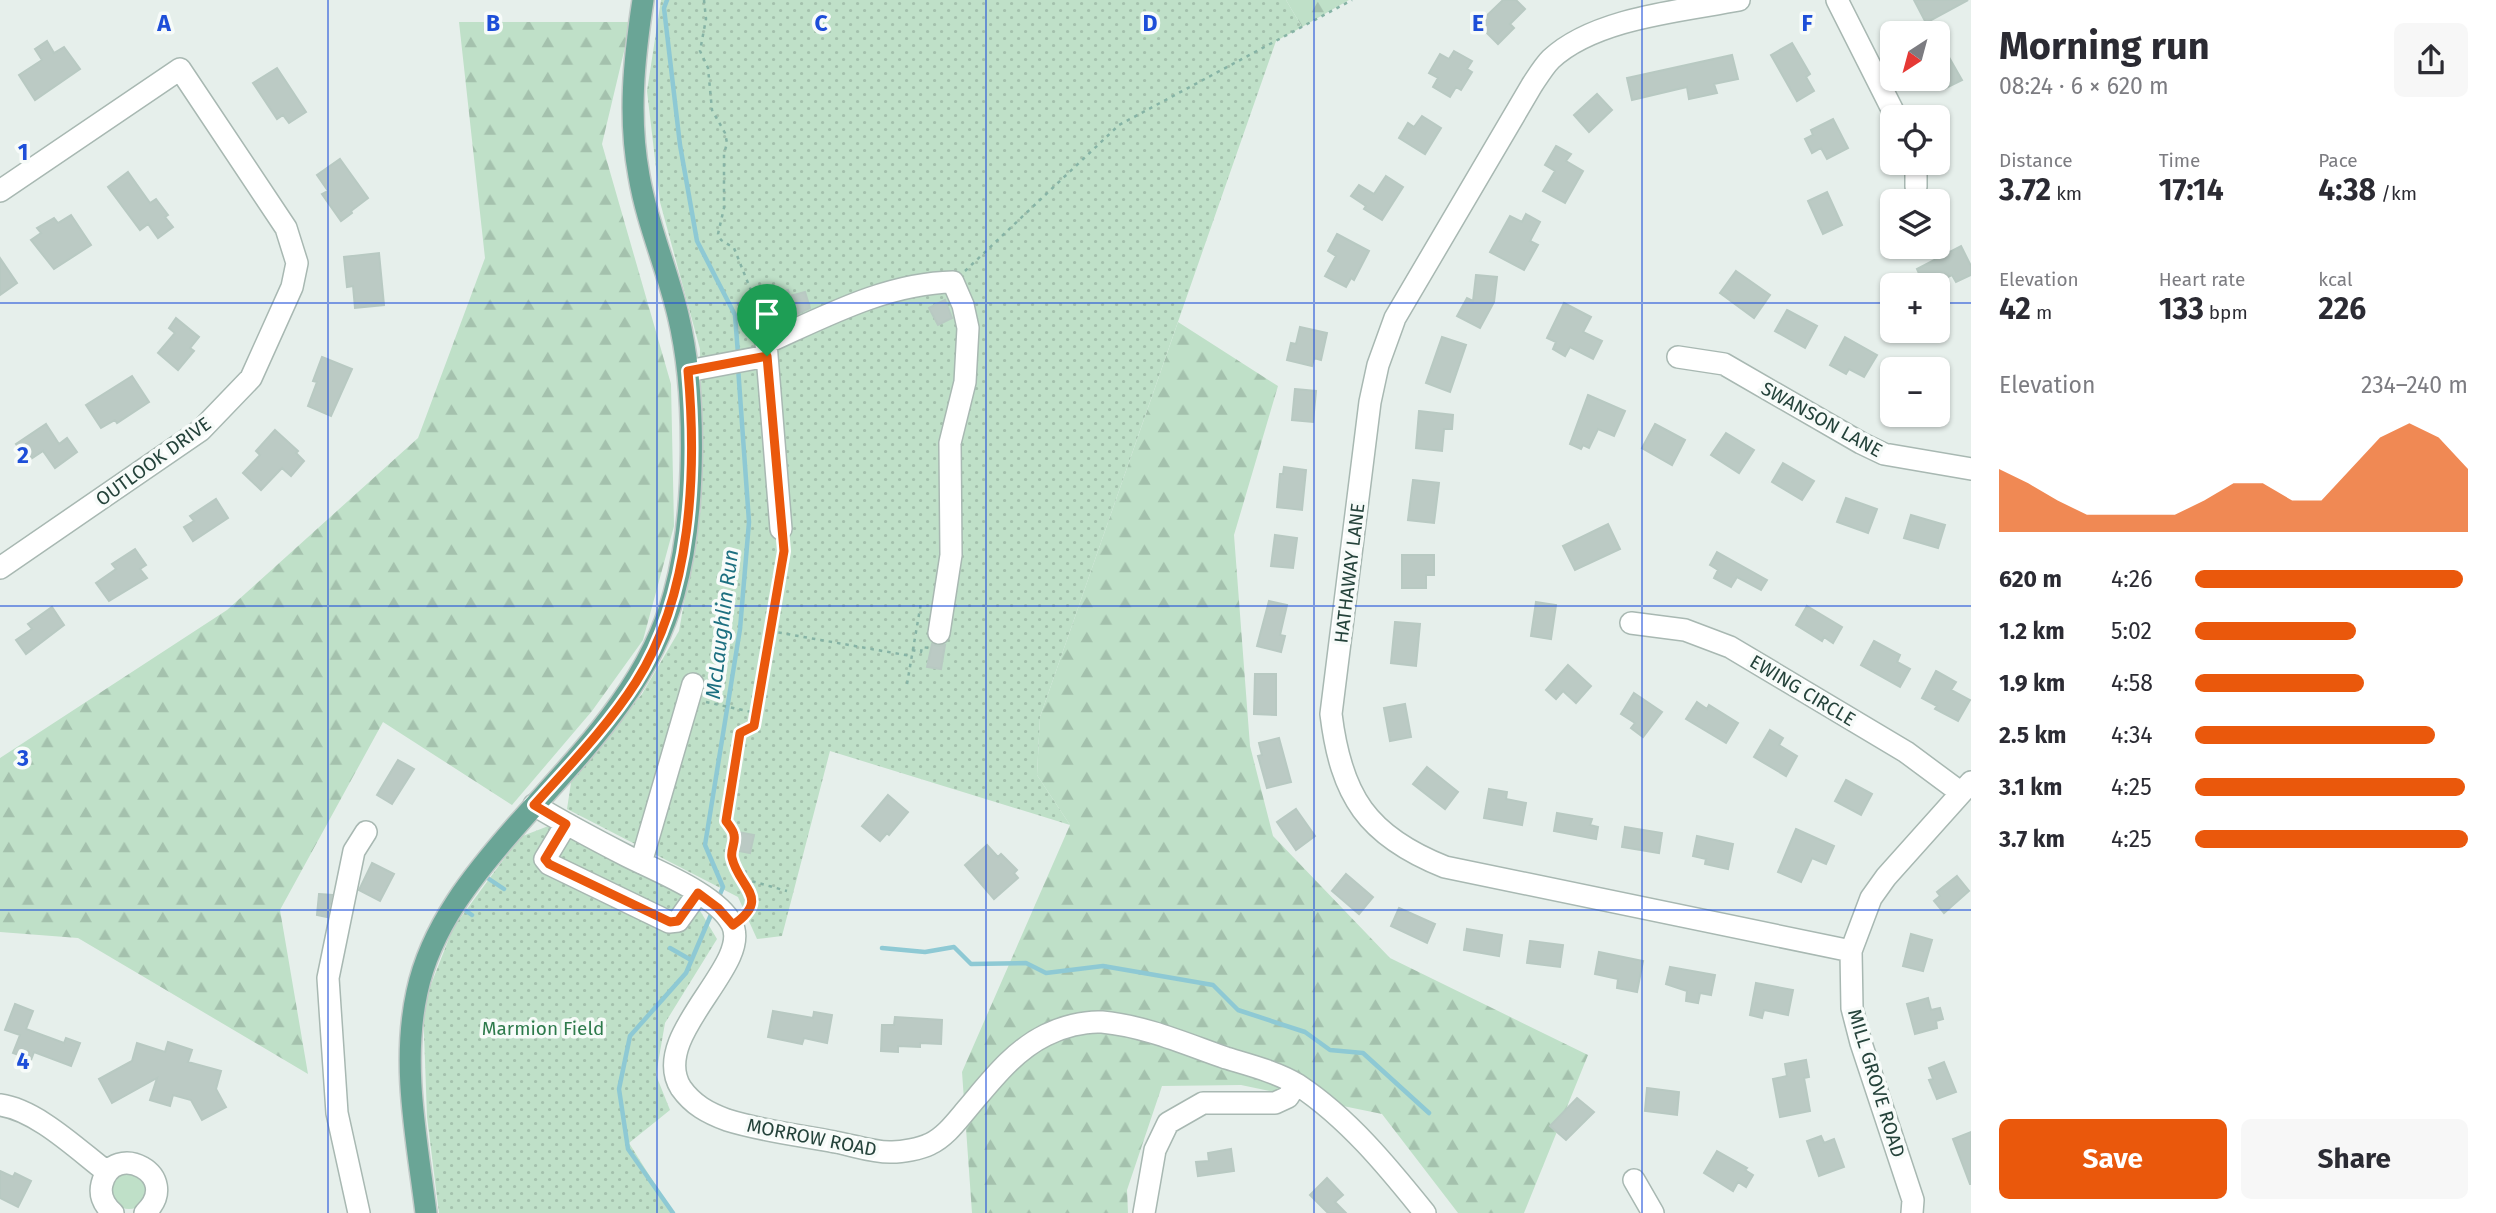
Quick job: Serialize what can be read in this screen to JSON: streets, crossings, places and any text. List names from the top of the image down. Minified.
{"streets":{"street":["SWANSON LANE","OUTLOOK DRIVE","HATHAWAY LANE","EWING CIRCLE","MILL GROVE ROAD","MORROW ROAD"]},"crossings":[["HATHAWAY LANE","MILL GROVE ROAD"],["EWING CIRCLE","MILL GROVE ROAD"]],"water":["McLaughlin Run"],"parks":["Marmion Field"],"north":"bottom left","page":{"heading":["Morning run","08:24 · 6 × 620 m"],"map_buttons":["+","−"],"stats":[["Distance","3.72 km"],["Time","17:14"],["Pace","4:38 /km"],["Elevation","42 m"],["Heart rate","133 bpm"],["kcal","226"]],"chart":["Elevation","234–240 m"],"list":[{"name":"620 m","note":"4:26"},{"name":"1.2 km","note":"5:02"},{"name":"1.9 km","note":"4:58"},{"name":"2.5 km","note":"4:34"},{"name":"3.1 km","note":"4:25"},{"name":"3.7 km","note":"4:25"}],"buttons":["Save","Share"]},"grid":{"columns":["A","B","C","D","E","F"],"rows":["1","2","3","4"]}}
